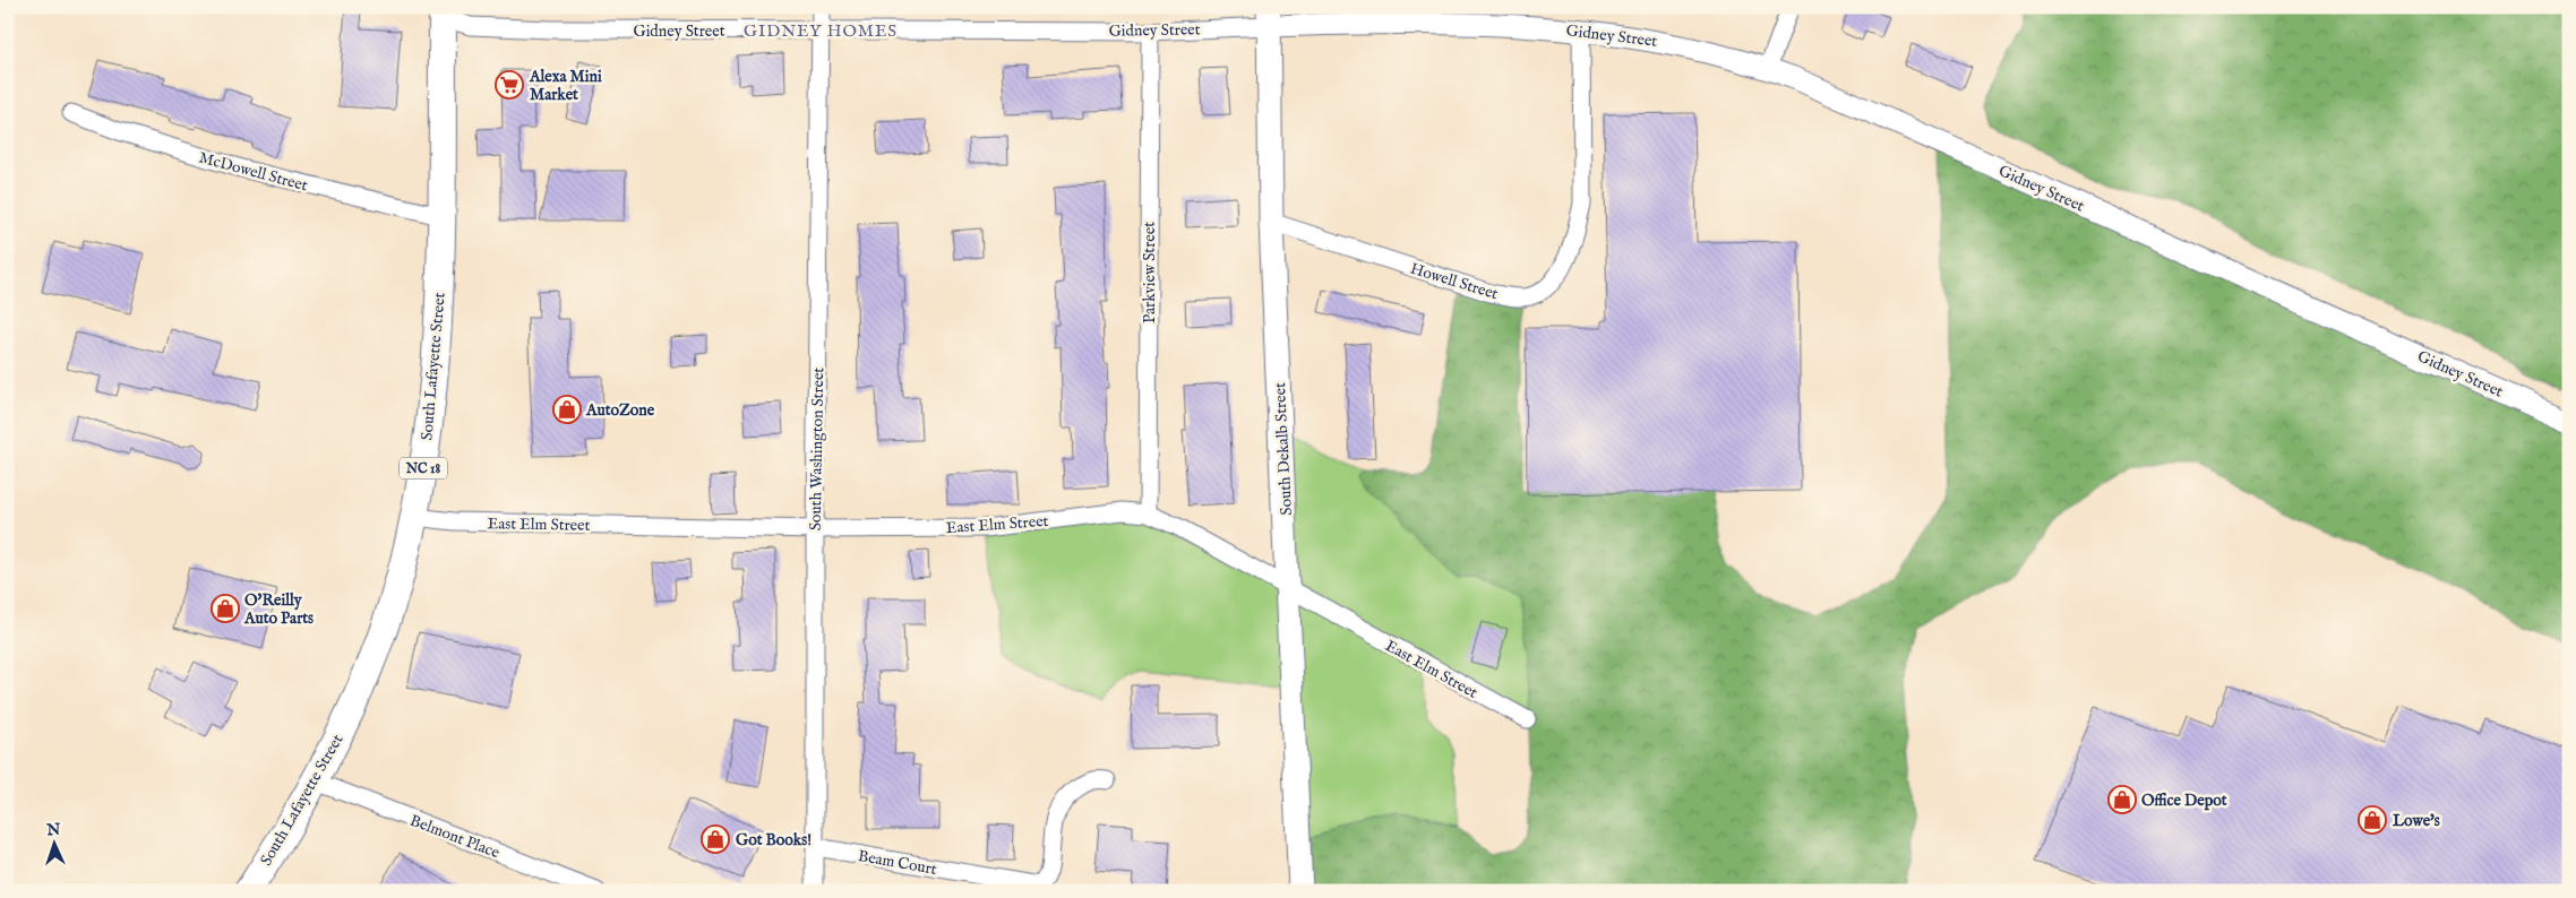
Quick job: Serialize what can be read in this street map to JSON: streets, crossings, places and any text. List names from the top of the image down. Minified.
{"streets":{"main road":["South Lafayette Street","South Dekalb Street","NC 18"],"street":["Gidney Street","McDowell Street","Parkview Street","Howell Street","South Washington Street","East Elm Street","Belmont Place","Beam Court"]},"crossings":[["Gidney Street","Parkview Street"],["Gidney Street","Howell Street"],["Gidney Street","South Lafayette Street"],["Gidney Street","South Washington Street"],["Gidney Street","South Dekalb Street"],["McDowell Street","South Lafayette Street"],["Parkview Street","East Elm Street"],["Howell Street","South Dekalb Street"],["South Lafayette Street","East Elm Street"],["South Lafayette Street","Belmont Place"],["South Washington Street","East Elm Street"],["South Washington Street","Beam Court"],["South Dekalb Street","East Elm Street"]],"districts":["GIDNEY HOMES"],"places":{"supermarket":["Alexa Mini Market"],"shop":["AutoZone","O'Reilly Auto Parts","Office Depot","Lowe's","Got Books!"]},"north":"top"}
